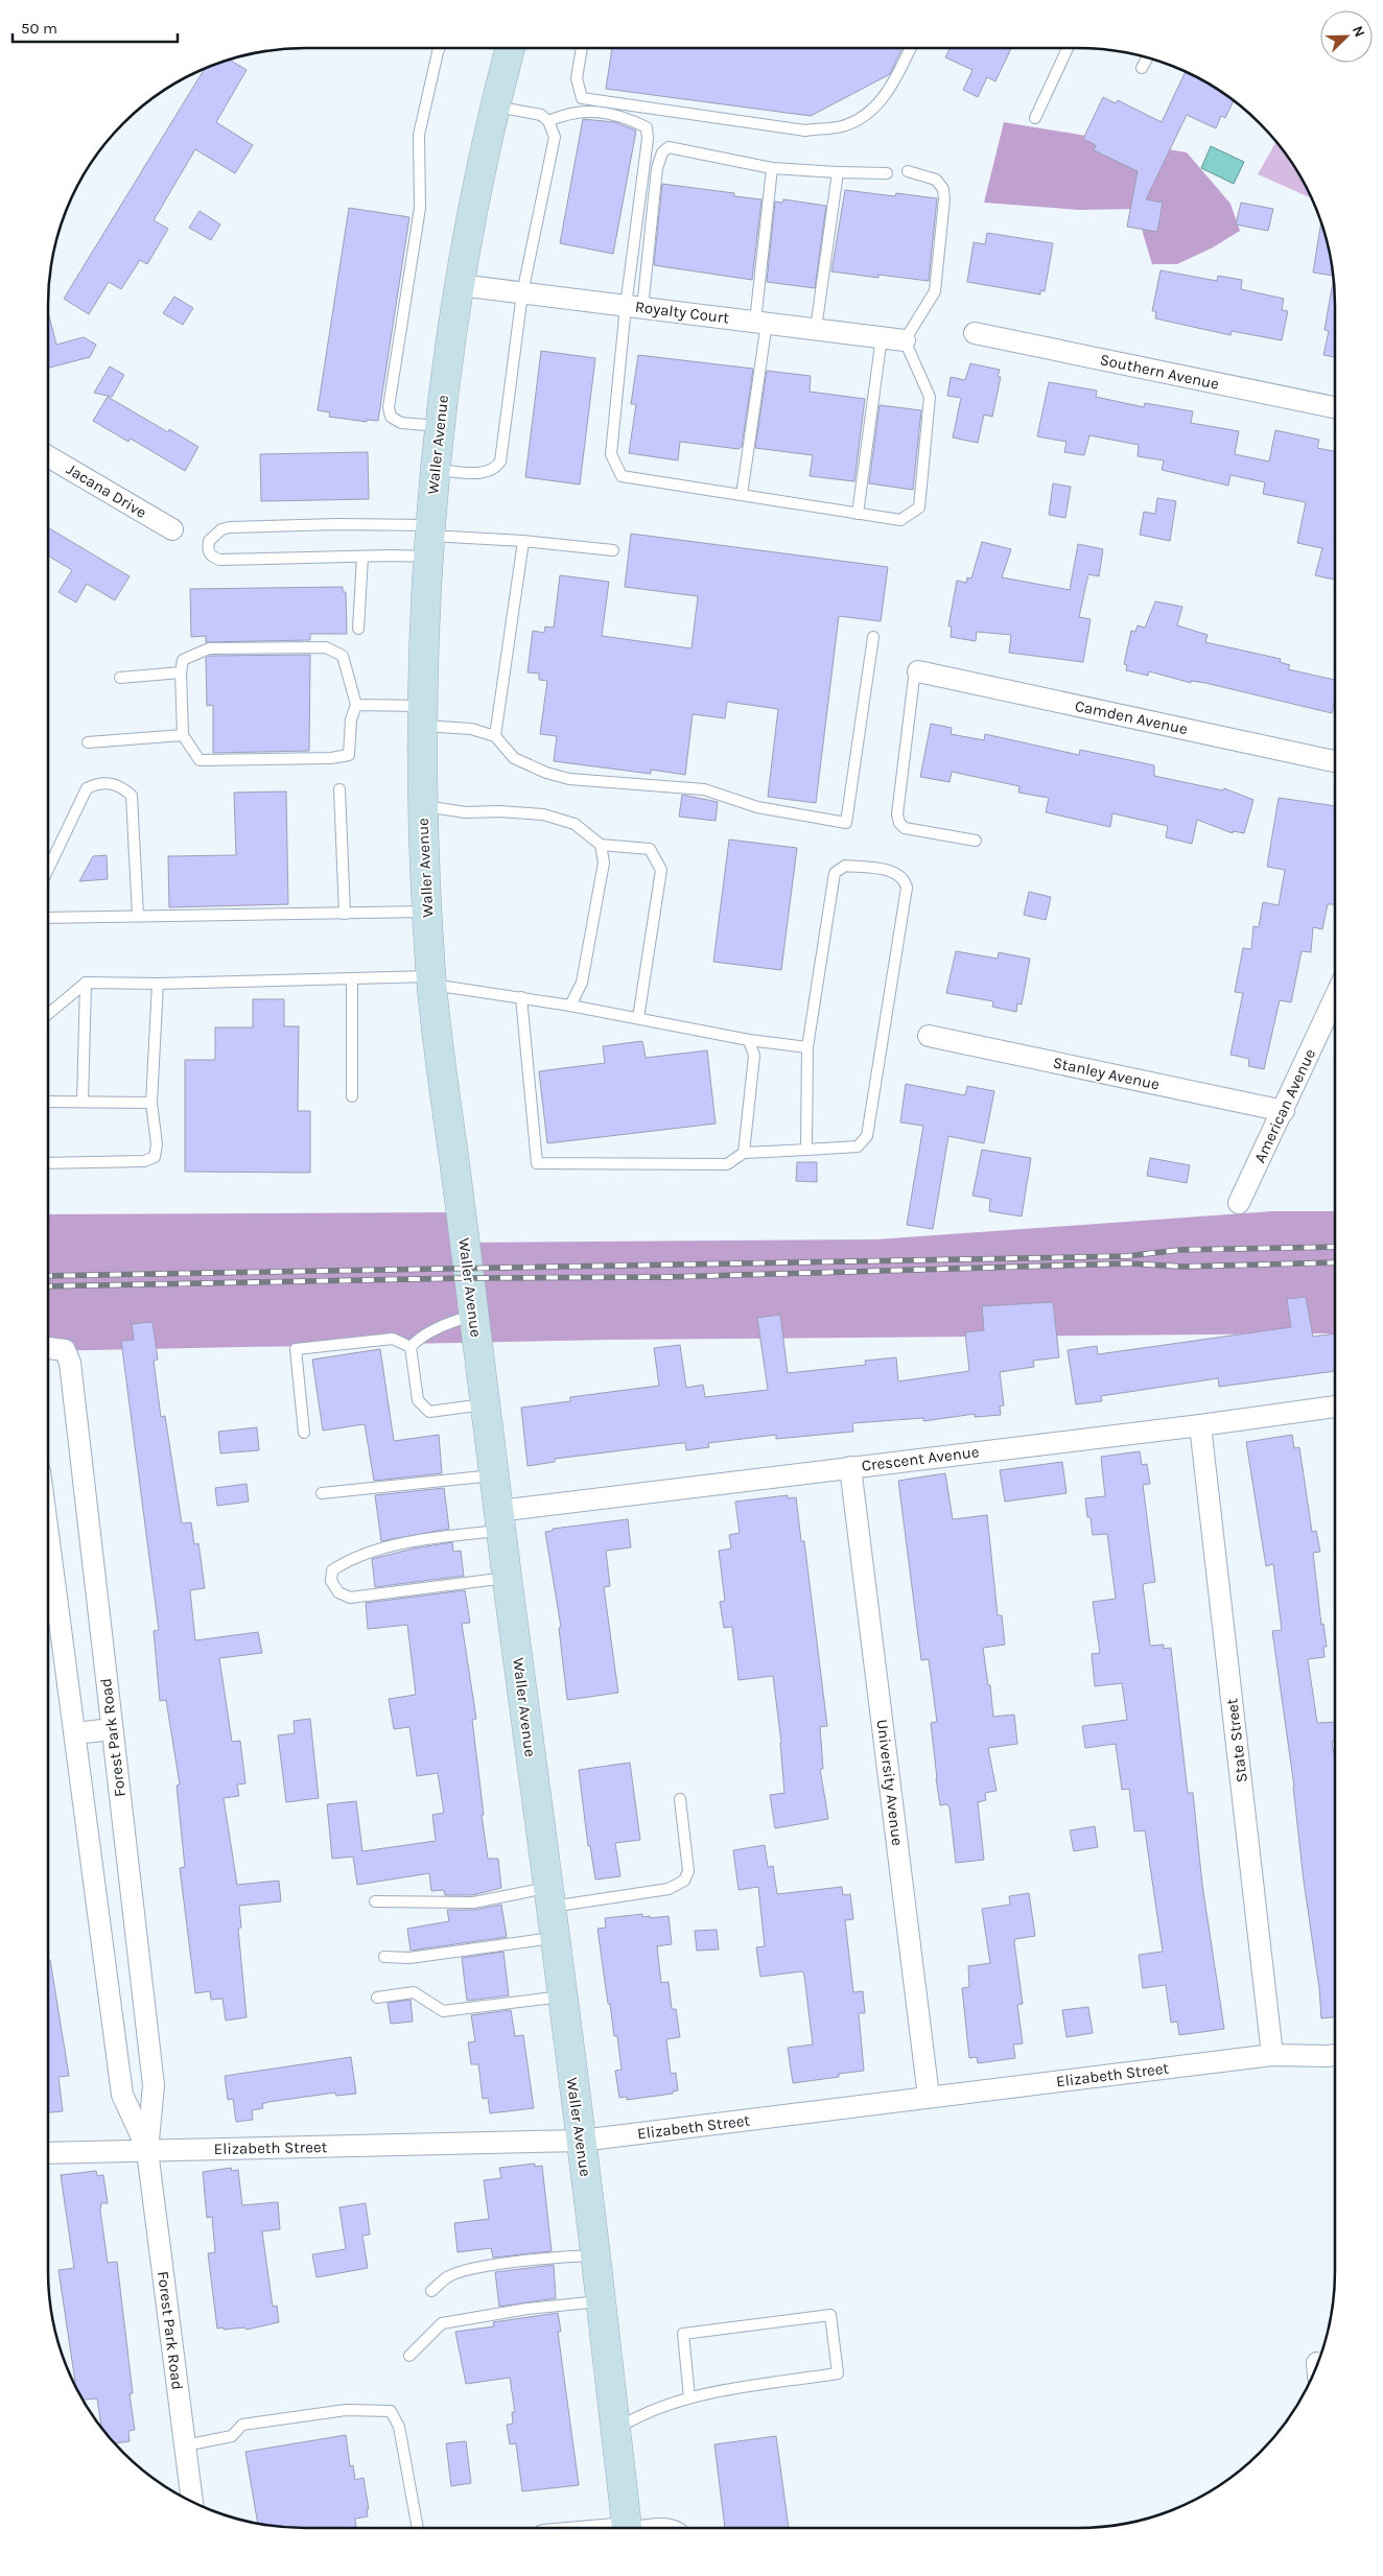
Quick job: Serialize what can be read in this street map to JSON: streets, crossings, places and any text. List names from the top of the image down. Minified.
{"streets":{"main road":["Waller Avenue"],"street":["Royalty Court","Southern Avenue","Jacana Drive","Camden Avenue","Stanley Avenue","American Avenue","Crescent Avenue","Forest Park Road","State Street","University Avenue","Elizabeth Street"]},"crossings":[["Royalty Court","Waller Avenue"],["Waller Avenue","Crescent Avenue"],["Waller Avenue","Elizabeth Street"],["Stanley Avenue","American Avenue"],["Crescent Avenue","State Street"],["Crescent Avenue","University Avenue"],["Forest Park Road","Elizabeth Street"],["State Street","Elizabeth Street"],["University Avenue","Elizabeth Street"]],"scale_bar":"50 m","north":"top right"}
